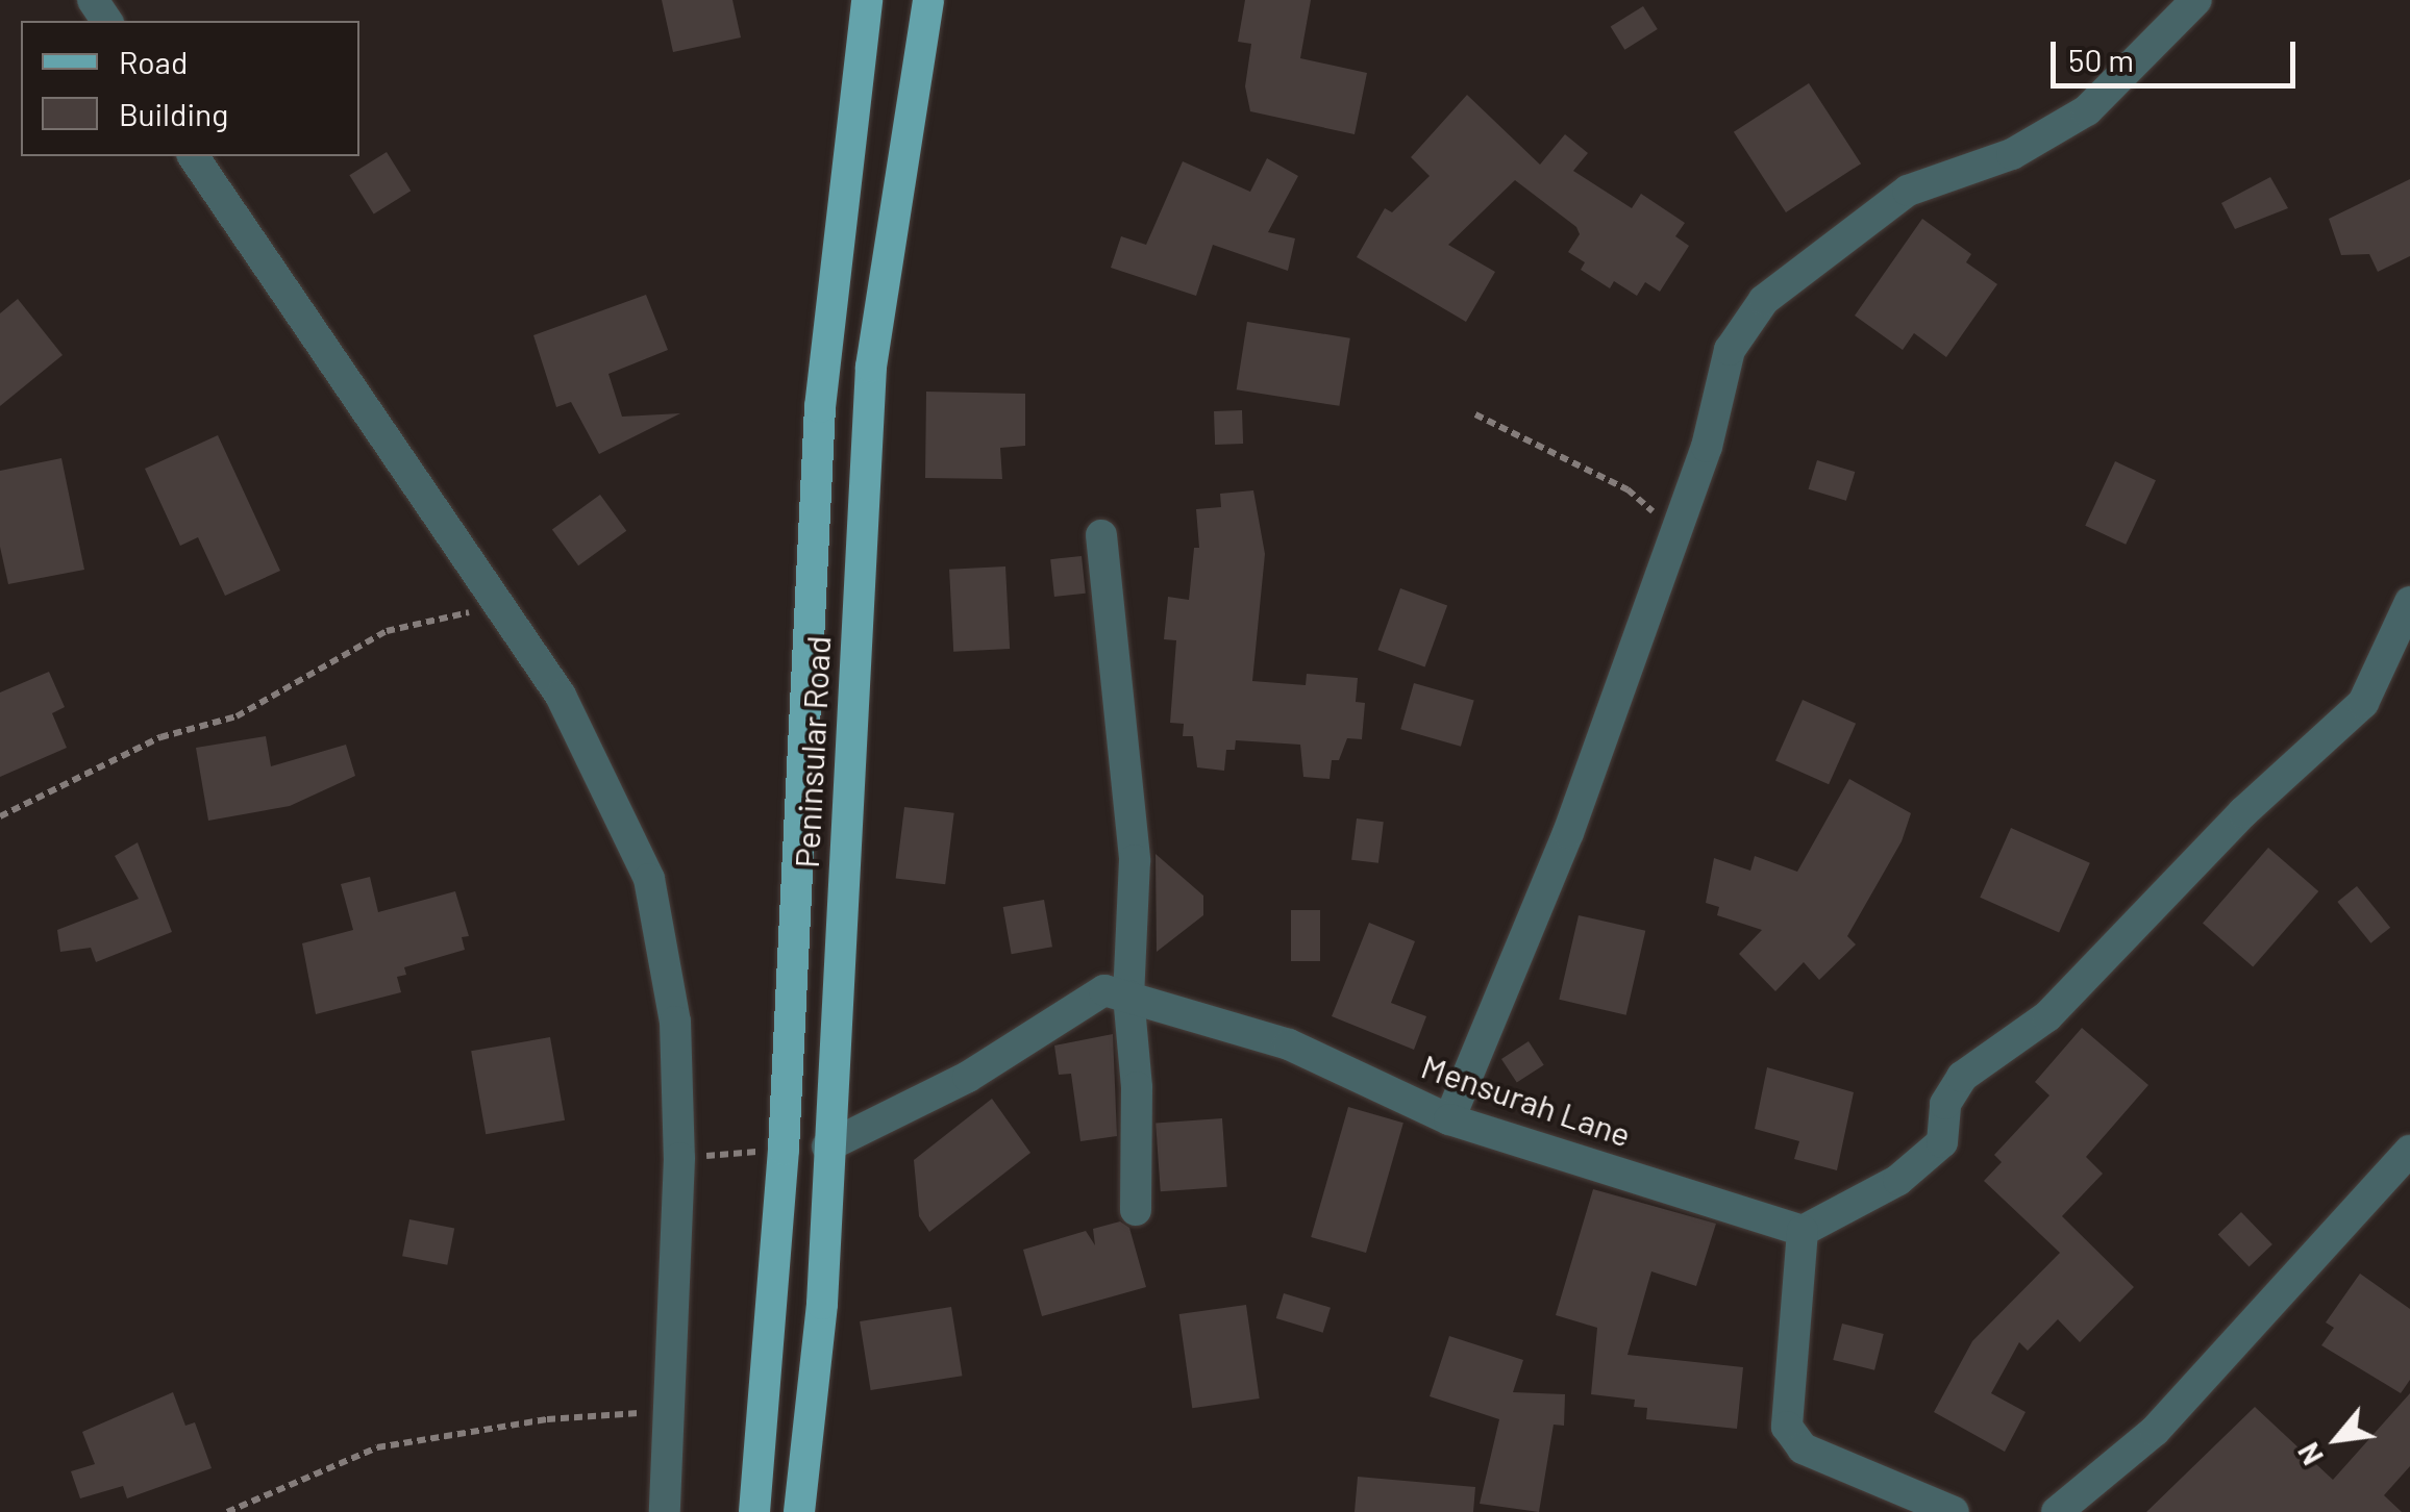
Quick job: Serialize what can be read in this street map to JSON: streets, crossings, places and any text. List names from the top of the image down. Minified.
{"streets":{"main road":["Peninsular Road"],"street":["Mensurah Lane"]},"crossings":[["Peninsular Road","Mensurah Lane"]],"legend":["Road","Building"],"scale_bar":"50 m","north":"bottom left"}
